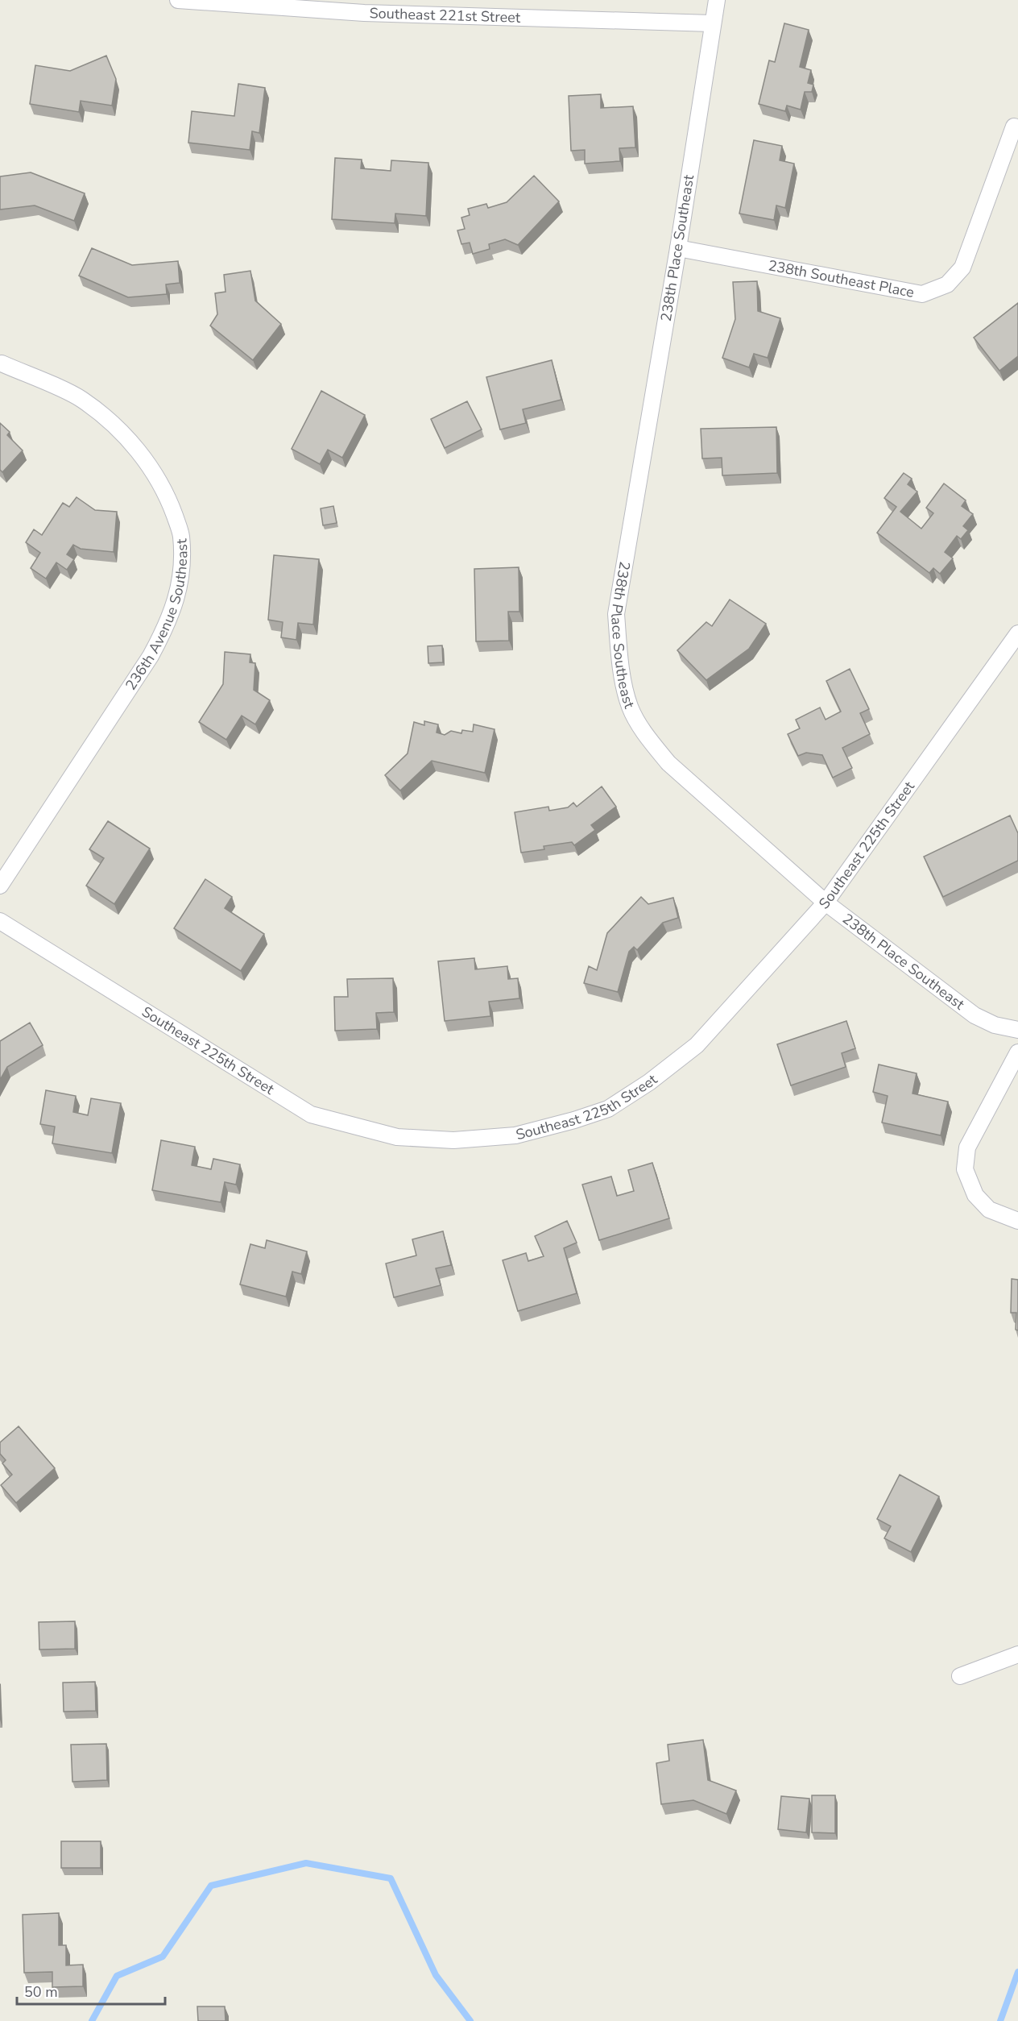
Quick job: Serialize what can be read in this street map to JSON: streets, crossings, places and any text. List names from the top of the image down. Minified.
{"streets":{"street":["Southeast 221st Street","238th Place Southeast","238th Southeast Place","236th Avenue Southeast","Southeast 225th Street"]},"crossings":[["Southeast 221st Street","238th Place Southeast"],["238th Place Southeast","238th Southeast Place"],["238th Place Southeast","Southeast 225th Street"]],"scale_bar":"50 m"}
